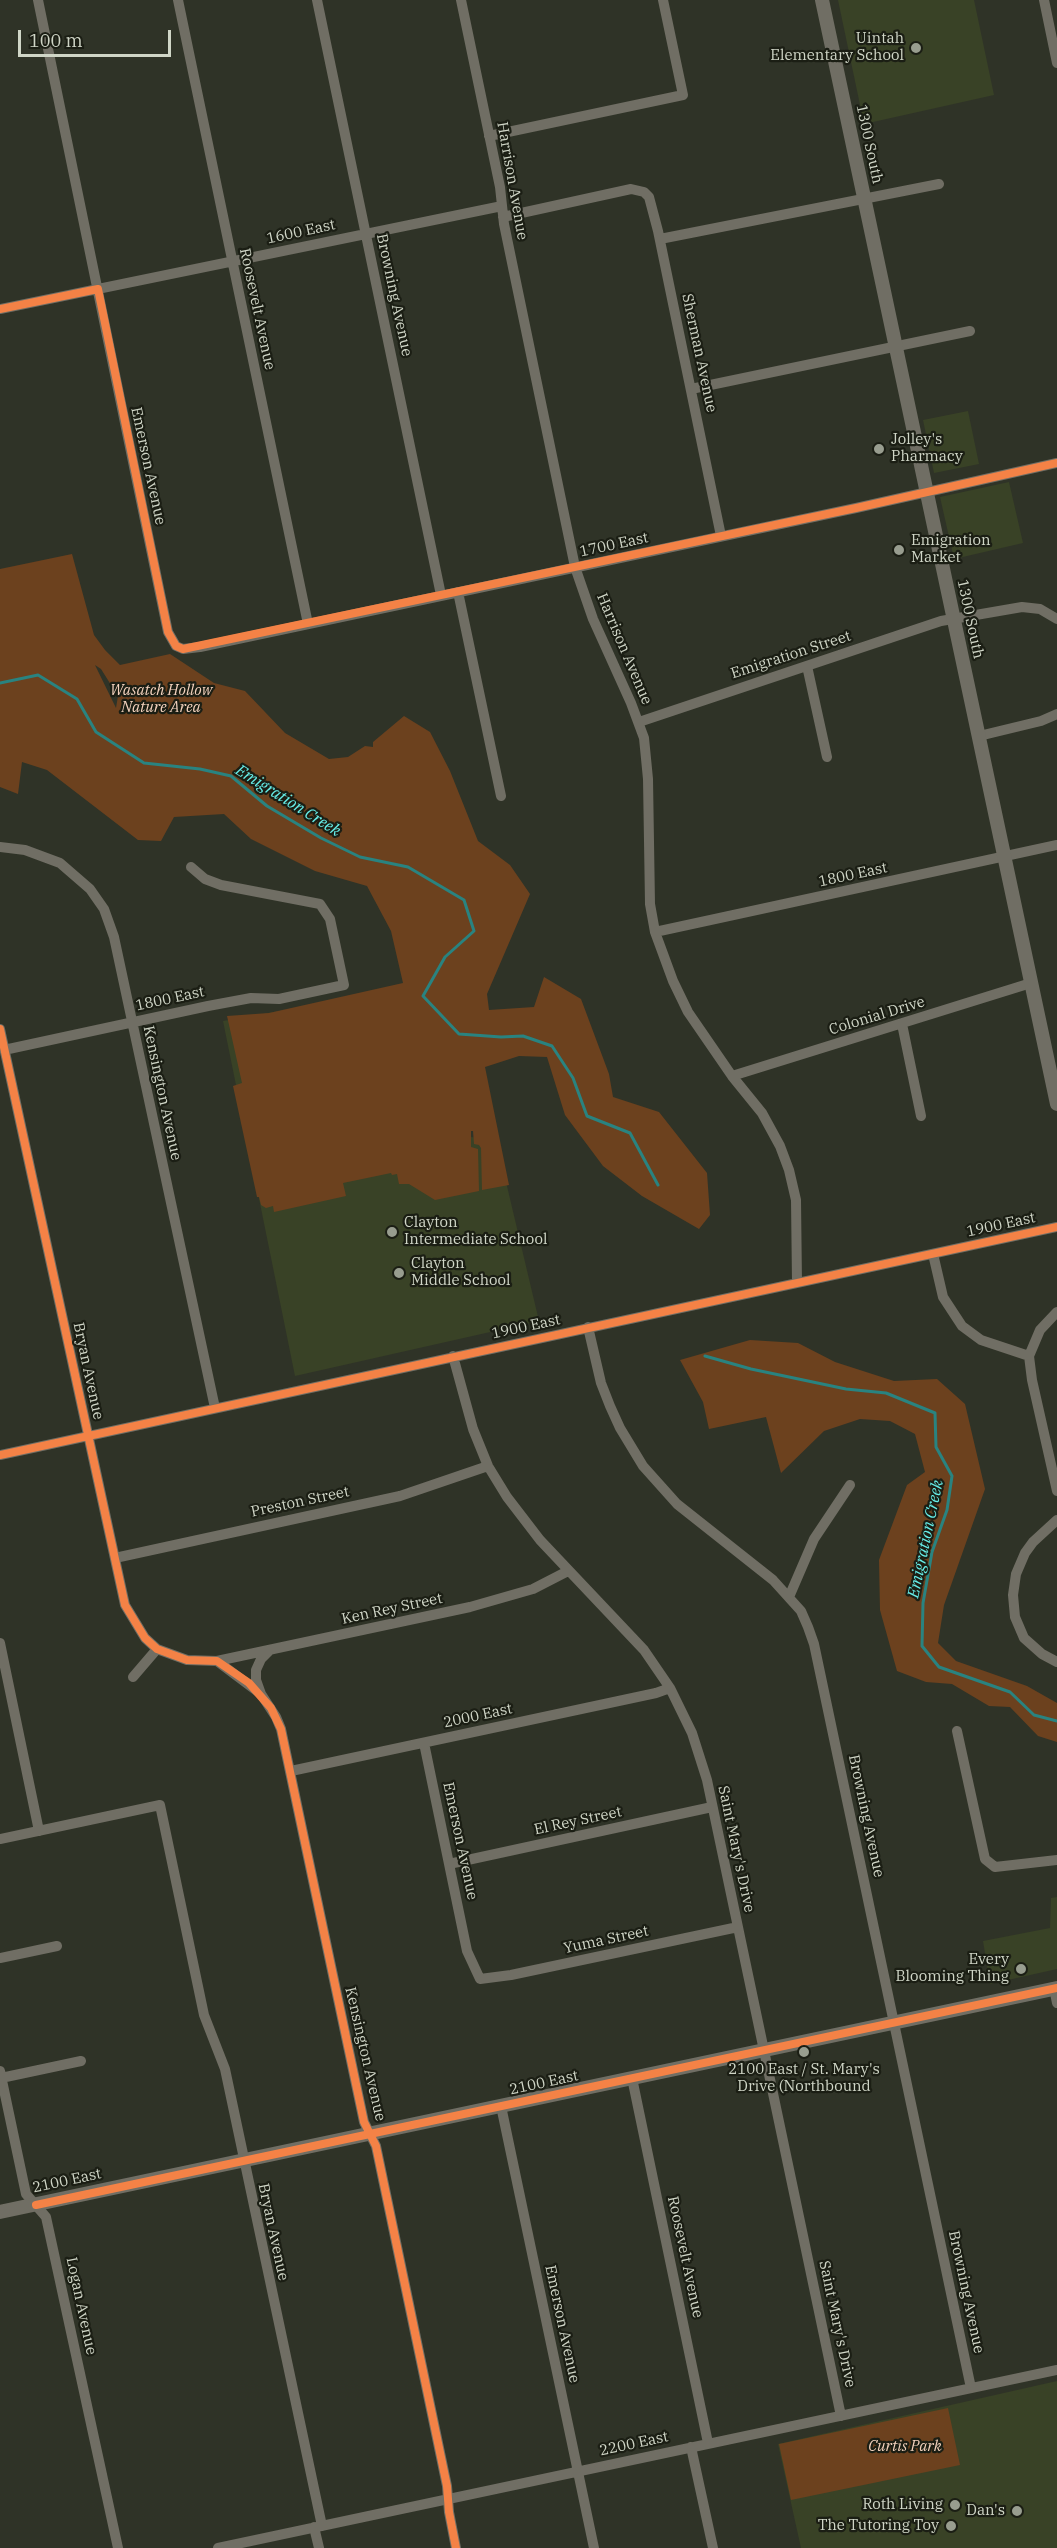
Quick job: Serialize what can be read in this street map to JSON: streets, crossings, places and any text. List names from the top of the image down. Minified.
{"streets":{"street":["1300 South","Harrison Avenue","1600 East","Browning Avenue","Roosevelt Avenue","Sherman Avenue","Emerson Avenue","1700 East","Emigration Street","1800 East","Colonial Drive","Kensington Avenue","1900 East","Bryan Avenue","Preston Street","Ken Rey Street","2000 East","El Rey Street","Saint Mary's Drive","Yuma Street","2100 East","Logan Avenue","2200 East"]},"crossings":[["1300 South","1700 East"],["1300 South","Emigration Street"],["1300 South","1800 East"],["1300 South","Colonial Drive"],["Harrison Avenue","1600 East"],["Harrison Avenue","1700 East"],["Harrison Avenue","Emigration Street"],["Harrison Avenue","1800 East"],["Harrison Avenue","Colonial Drive"],["Harrison Avenue","1900 East"],["1600 East","Browning Avenue"],["1600 East","Roosevelt Avenue"],["1600 East","Sherman Avenue"],["1600 East","Emerson Avenue"],["Browning Avenue","1700 East"],["Browning Avenue","1900 East"],["Browning Avenue","2100 East"],["Browning Avenue","2200 East"],["Roosevelt Avenue","1700 East"],["Roosevelt Avenue","2100 East"],["Roosevelt Avenue","2200 East"],["Sherman Avenue","1700 East"],["Emerson Avenue","1700 East"],["Emerson Avenue","2000 East"],["Emerson Avenue","El Rey Street"],["Emerson Avenue","Yuma Street"],["Emerson Avenue","2100 East"],["Emerson Avenue","2200 East"],["1800 East","Kensington Avenue"],["1800 East","Bryan Avenue"],["Kensington Avenue","1900 East"],["Kensington Avenue","Bryan Avenue"],["Kensington Avenue","Ken Rey Street"],["Kensington Avenue","2000 East"],["Kensington Avenue","2100 East"],["Kensington Avenue","2200 East"],["1900 East","Bryan Avenue"],["1900 East","Saint Mary's Drive"],["Bryan Avenue","Preston Street"],["Bryan Avenue","Ken Rey Street"],["Bryan Avenue","2100 East"],["Bryan Avenue","2200 East"],["Preston Street","Saint Mary's Drive"],["Ken Rey Street","Saint Mary's Drive"],["2000 East","Saint Mary's Drive"],["El Rey Street","Saint Mary's Drive"],["Saint Mary's Drive","Yuma Street"],["Saint Mary's Drive","2100 East"],["Saint Mary's Drive","2200 East"],["2100 East","Logan Avenue"]],"water":["Emigration Creek"],"parks":["Wasatch Hollow Nature Area","Curtis Park"],"places":["Uintah Elementary School","Jolley's Pharmacy","Emigration Market","Clayton Intermediate School","Clayton Middle School","Every Blooming Thing","2100 East / St. Mary's Drive (Northbound","Roth Living","Dan's","The Tutoring Toy"],"scale_bar":"100 m"}
